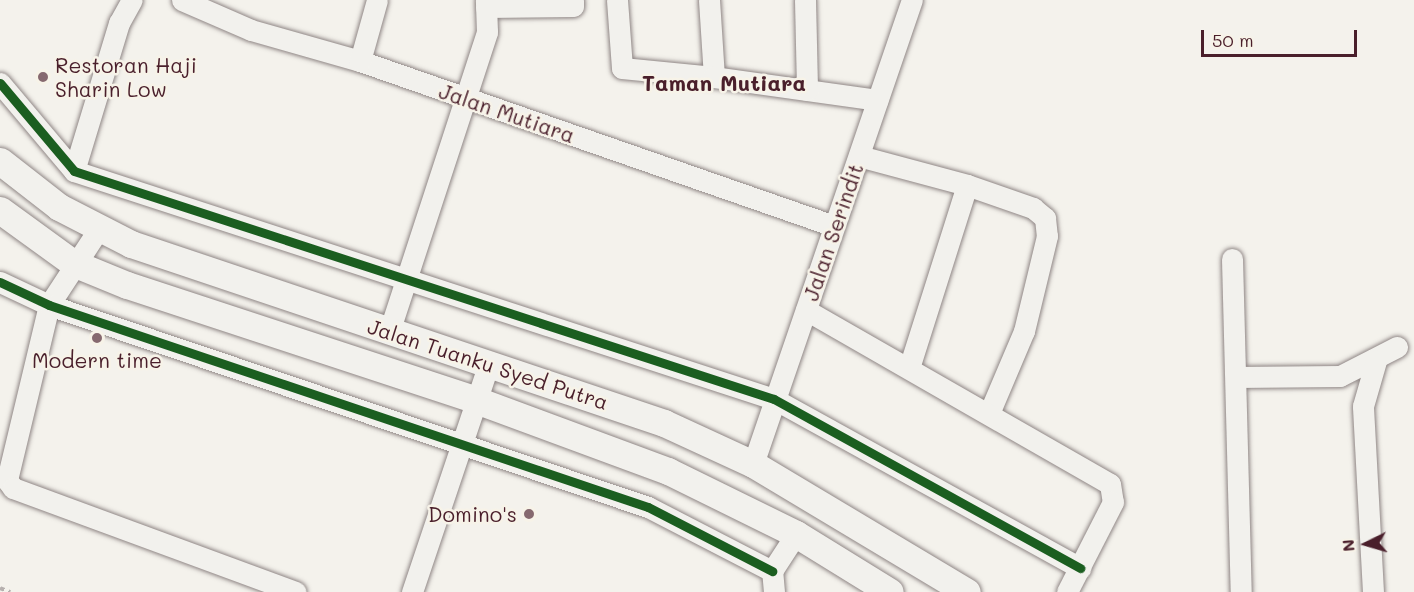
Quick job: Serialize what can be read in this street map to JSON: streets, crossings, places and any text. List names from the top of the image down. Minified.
{"streets":{"main road":["Jalan Tuanku Syed Putra"],"street":["Jalan Mutiara","Jalan Serindit"]},"crossings":[["Jalan Mutiara","Jalan Serindit"],["Jalan Serindit","Jalan Tuanku Syed Putra"]],"districts":["Taman Mutiara"],"places":["Restoran Haji Sharin Low","Modern time","Domino's"],"scale_bar":"50 m","north":"left"}
